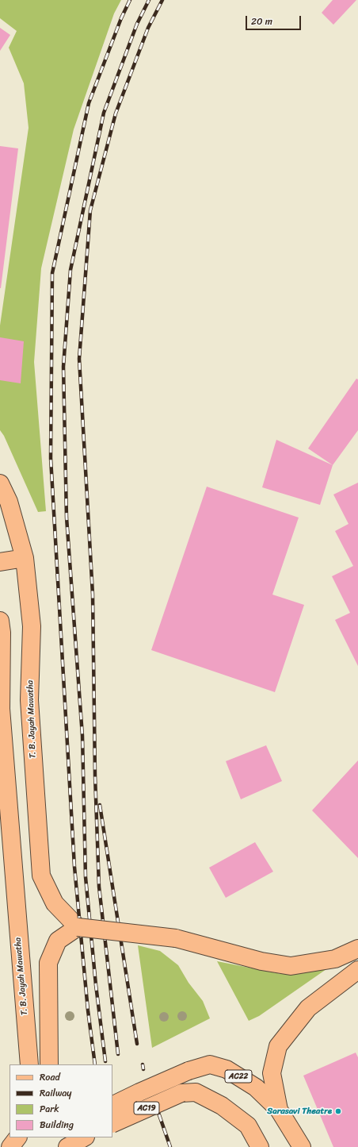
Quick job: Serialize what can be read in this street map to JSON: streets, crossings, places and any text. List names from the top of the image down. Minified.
{"streets":{"main road":["T. B. Jayah Mawatha","AC22","AC19"]},"places":["Sarasavi Theatre"],"legend":["Road","Railway","Park","Building"],"scale_bar":"20 m"}
